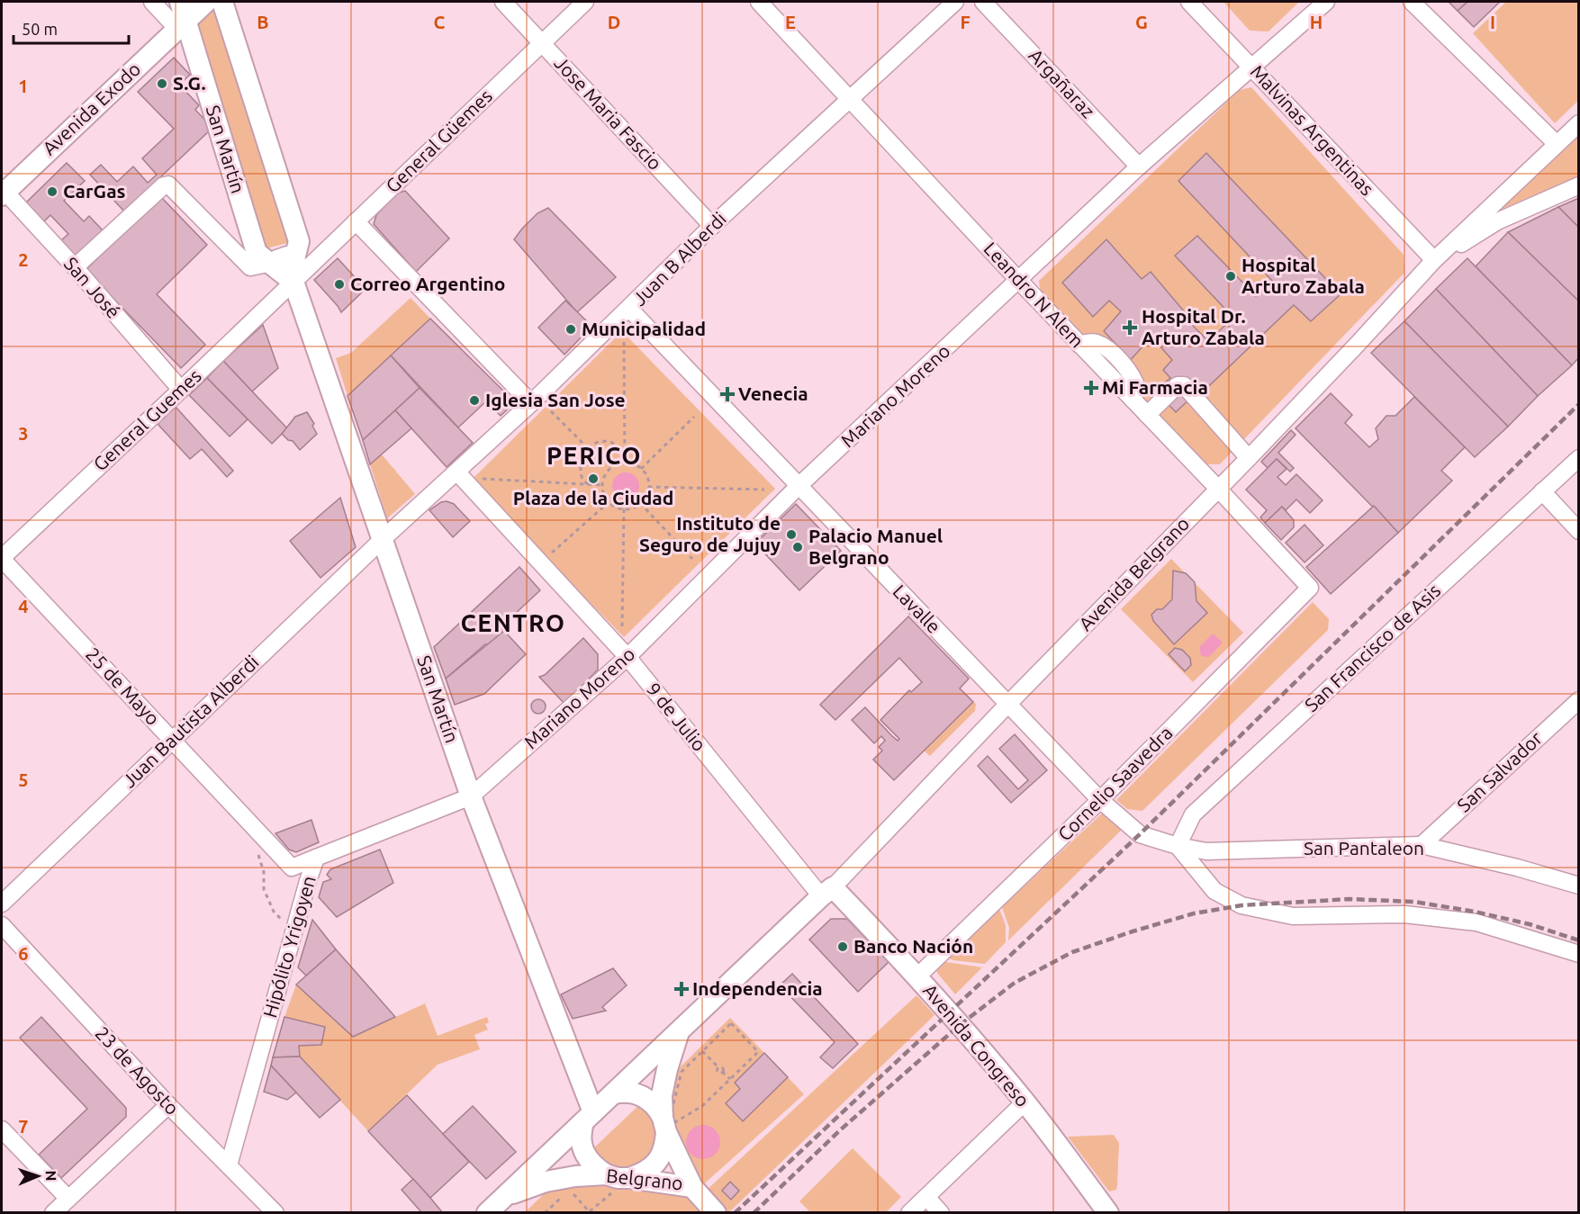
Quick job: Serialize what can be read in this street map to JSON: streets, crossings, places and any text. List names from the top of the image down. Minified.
{"streets":{"main road":["Avenida Exodo","San Martín","Avenida Congreso","Belgrano"],"street":["Argañaraz","Jose Maria Fascio","Malvinas Argentinas","General Güemes","Juan B Alberdi","San José","Leandro N Alem","Mariano Moreno","General Guemes","Avenida Belgrano","Lavalle","San Francisco de Asis","25 de Mayo","9 de Julio","Juan Bautista Alberdi","San Salvador","Cornelio Saavedra","San Pantaleon","Hipólito Yrigoyen","23 de Agosto"]},"crossings":[["Argañaraz","Mariano Moreno"],["Avenida Exodo","San Martín"],["Avenida Exodo","San José"],["Jose Maria Fascio","General Güemes"],["Jose Maria Fascio","Juan B Alberdi"],["Malvinas Argentinas","Mariano Moreno"],["Malvinas Argentinas","Avenida Belgrano"],["General Güemes","San Martín"],["General Güemes","General Guemes"],["San Martín","Juan B Alberdi"],["San Martín","Mariano Moreno"],["San Martín","General Guemes"],["San Martín","Juan Bautista Alberdi"],["San Martín","Hipólito Yrigoyen"],["San Martín","Belgrano"],["Juan B Alberdi","Leandro N Alem"],["Juan B Alberdi","Lavalle"],["Juan B Alberdi","9 de Julio"],["Juan B Alberdi","Juan Bautista Alberdi"],["San José","General Guemes"],["Leandro N Alem","Mariano Moreno"],["Leandro N Alem","Avenida Belgrano"],["Leandro N Alem","Cornelio Saavedra"],["Mariano Moreno","Lavalle"],["Mariano Moreno","9 de Julio"],["Mariano Moreno","Hipólito Yrigoyen"],["General Guemes","25 de Mayo"],["Avenida Belgrano","Lavalle"],["Avenida Belgrano","9 de Julio"],["Avenida Belgrano","Avenida Congreso"],["Avenida Belgrano","Belgrano"],["Lavalle","Cornelio Saavedra"],["Lavalle","San Pantaleon"],["San Francisco de Asis","San Pantaleon"],["25 de Mayo","Juan Bautista Alberdi"],["25 de Mayo","Hipólito Yrigoyen"],["9 de Julio","Avenida Congreso"],["9 de Julio","Belgrano"],["San Salvador","San Pantaleon"],["Cornelio Saavedra","Avenida Congreso"],["Hipólito Yrigoyen","23 de Agosto"],["Avenida Congreso","Belgrano"]],"districts":["PERICO","CENTRO"],"places":{"other":["S.G.","CarGas","Hospital Arturo Zabala","Correo Argentino","Municipalidad","Iglesia San Jose","Plaza de la Ciudad","Instituto de Seguro de Jujuy","Palacio Manuel Belgrano","Banco Nación"],"health":["Hospital Dr. Arturo Zabala","Mi Farmacia","Venecia","Independencia"]},"scale_bar":"50 m","north":"right","grid":{"columns":["B","C","D","E","F","G","H","I"],"rows":["1","2","3","4","5","6","7"]}}
